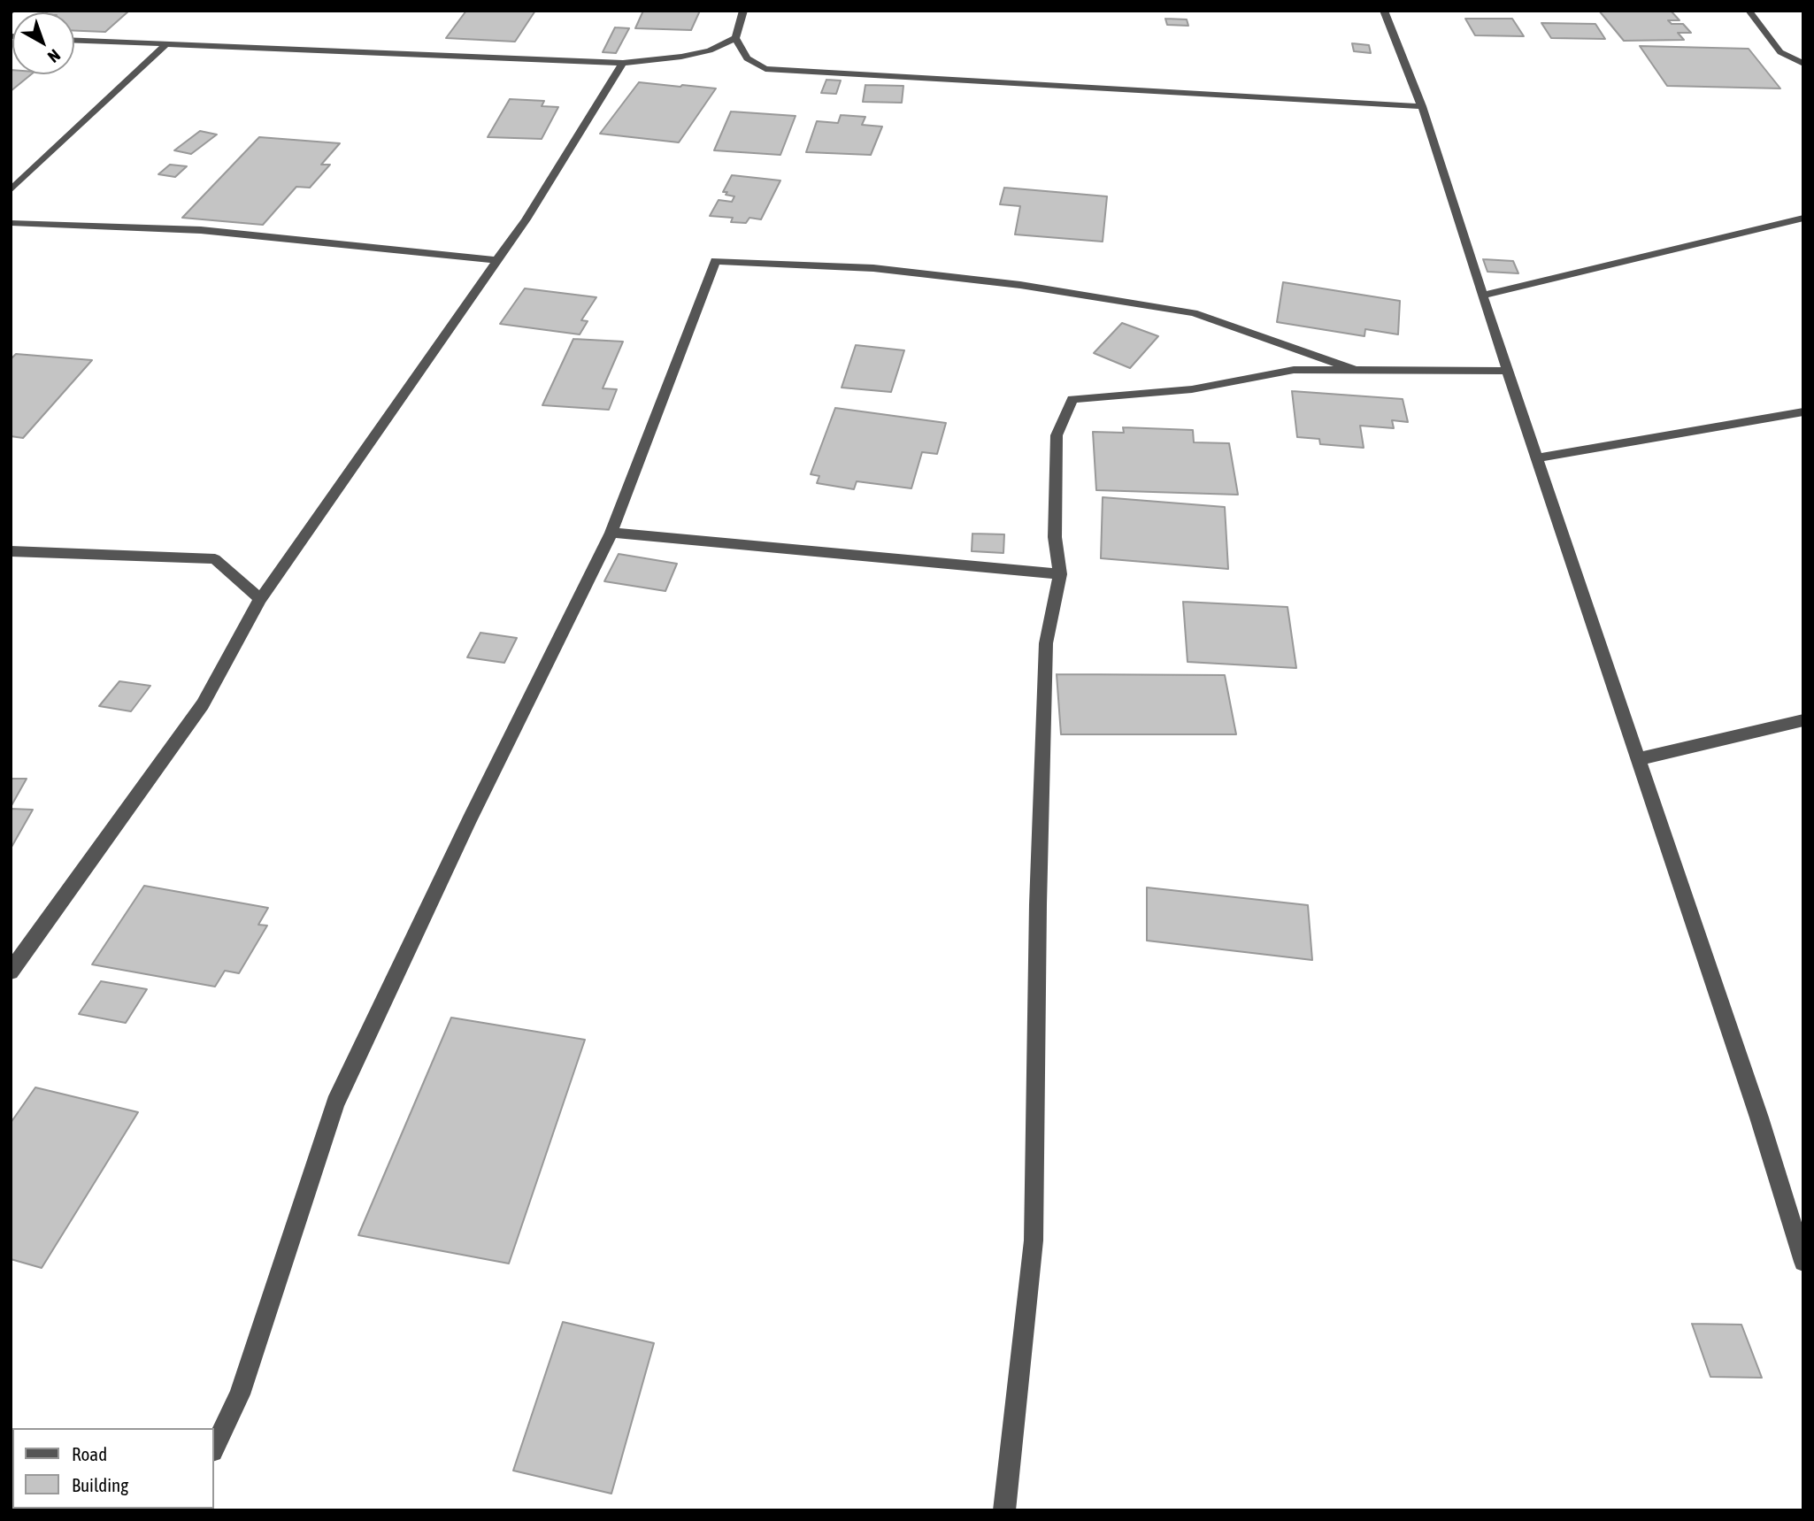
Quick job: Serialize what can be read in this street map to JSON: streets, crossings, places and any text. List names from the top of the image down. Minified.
{"legend":["Road","Building"],"north":"bottom right"}
